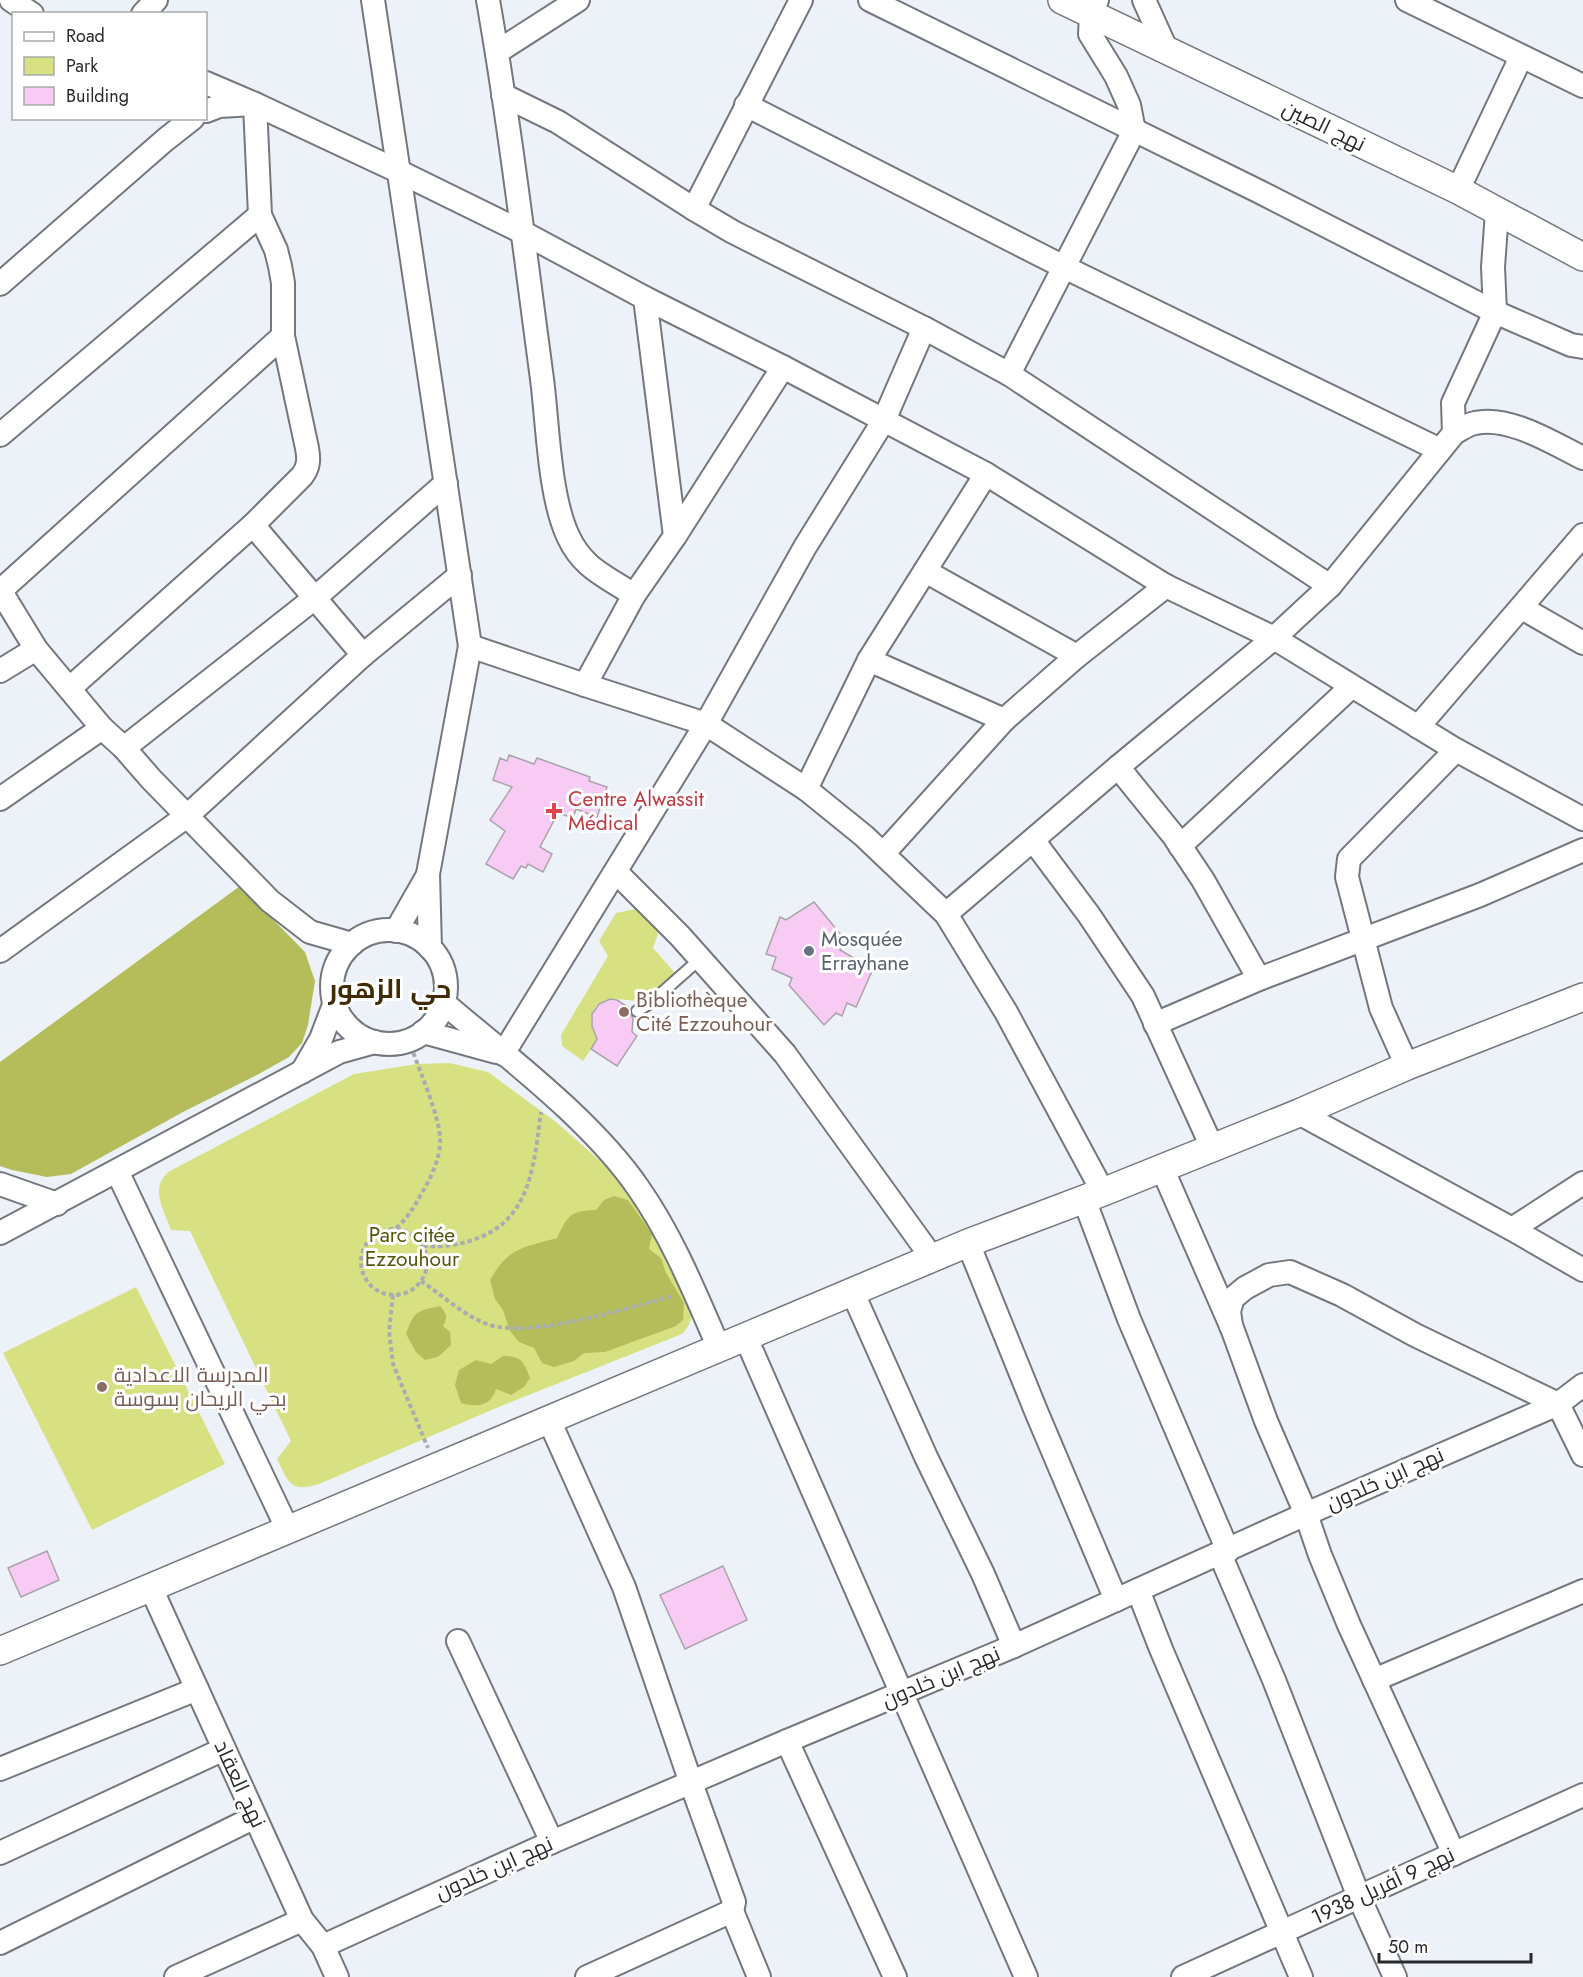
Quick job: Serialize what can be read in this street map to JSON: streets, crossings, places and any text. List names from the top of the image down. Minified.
{"streets":{"street":["نهج الصين","نهج ابن خلدون","نهج العقاد","نهج 9 أفريل 1938"]},"crossings":[["نهج ابن خلدون","نهج العقاد"]],"districts":["حي الزهور"],"parks":["Parc citée Ezzouhour"],"places":{"health":["Centre Alwassit Médical"],"other":["Mosquée Errayhane","Bibliothèque Cité Ezzouhour","المدرسة الاعدادية بحي الريحان بسوسة"]},"legend":["Road","Park","Building"],"scale_bar":"50 m"}
